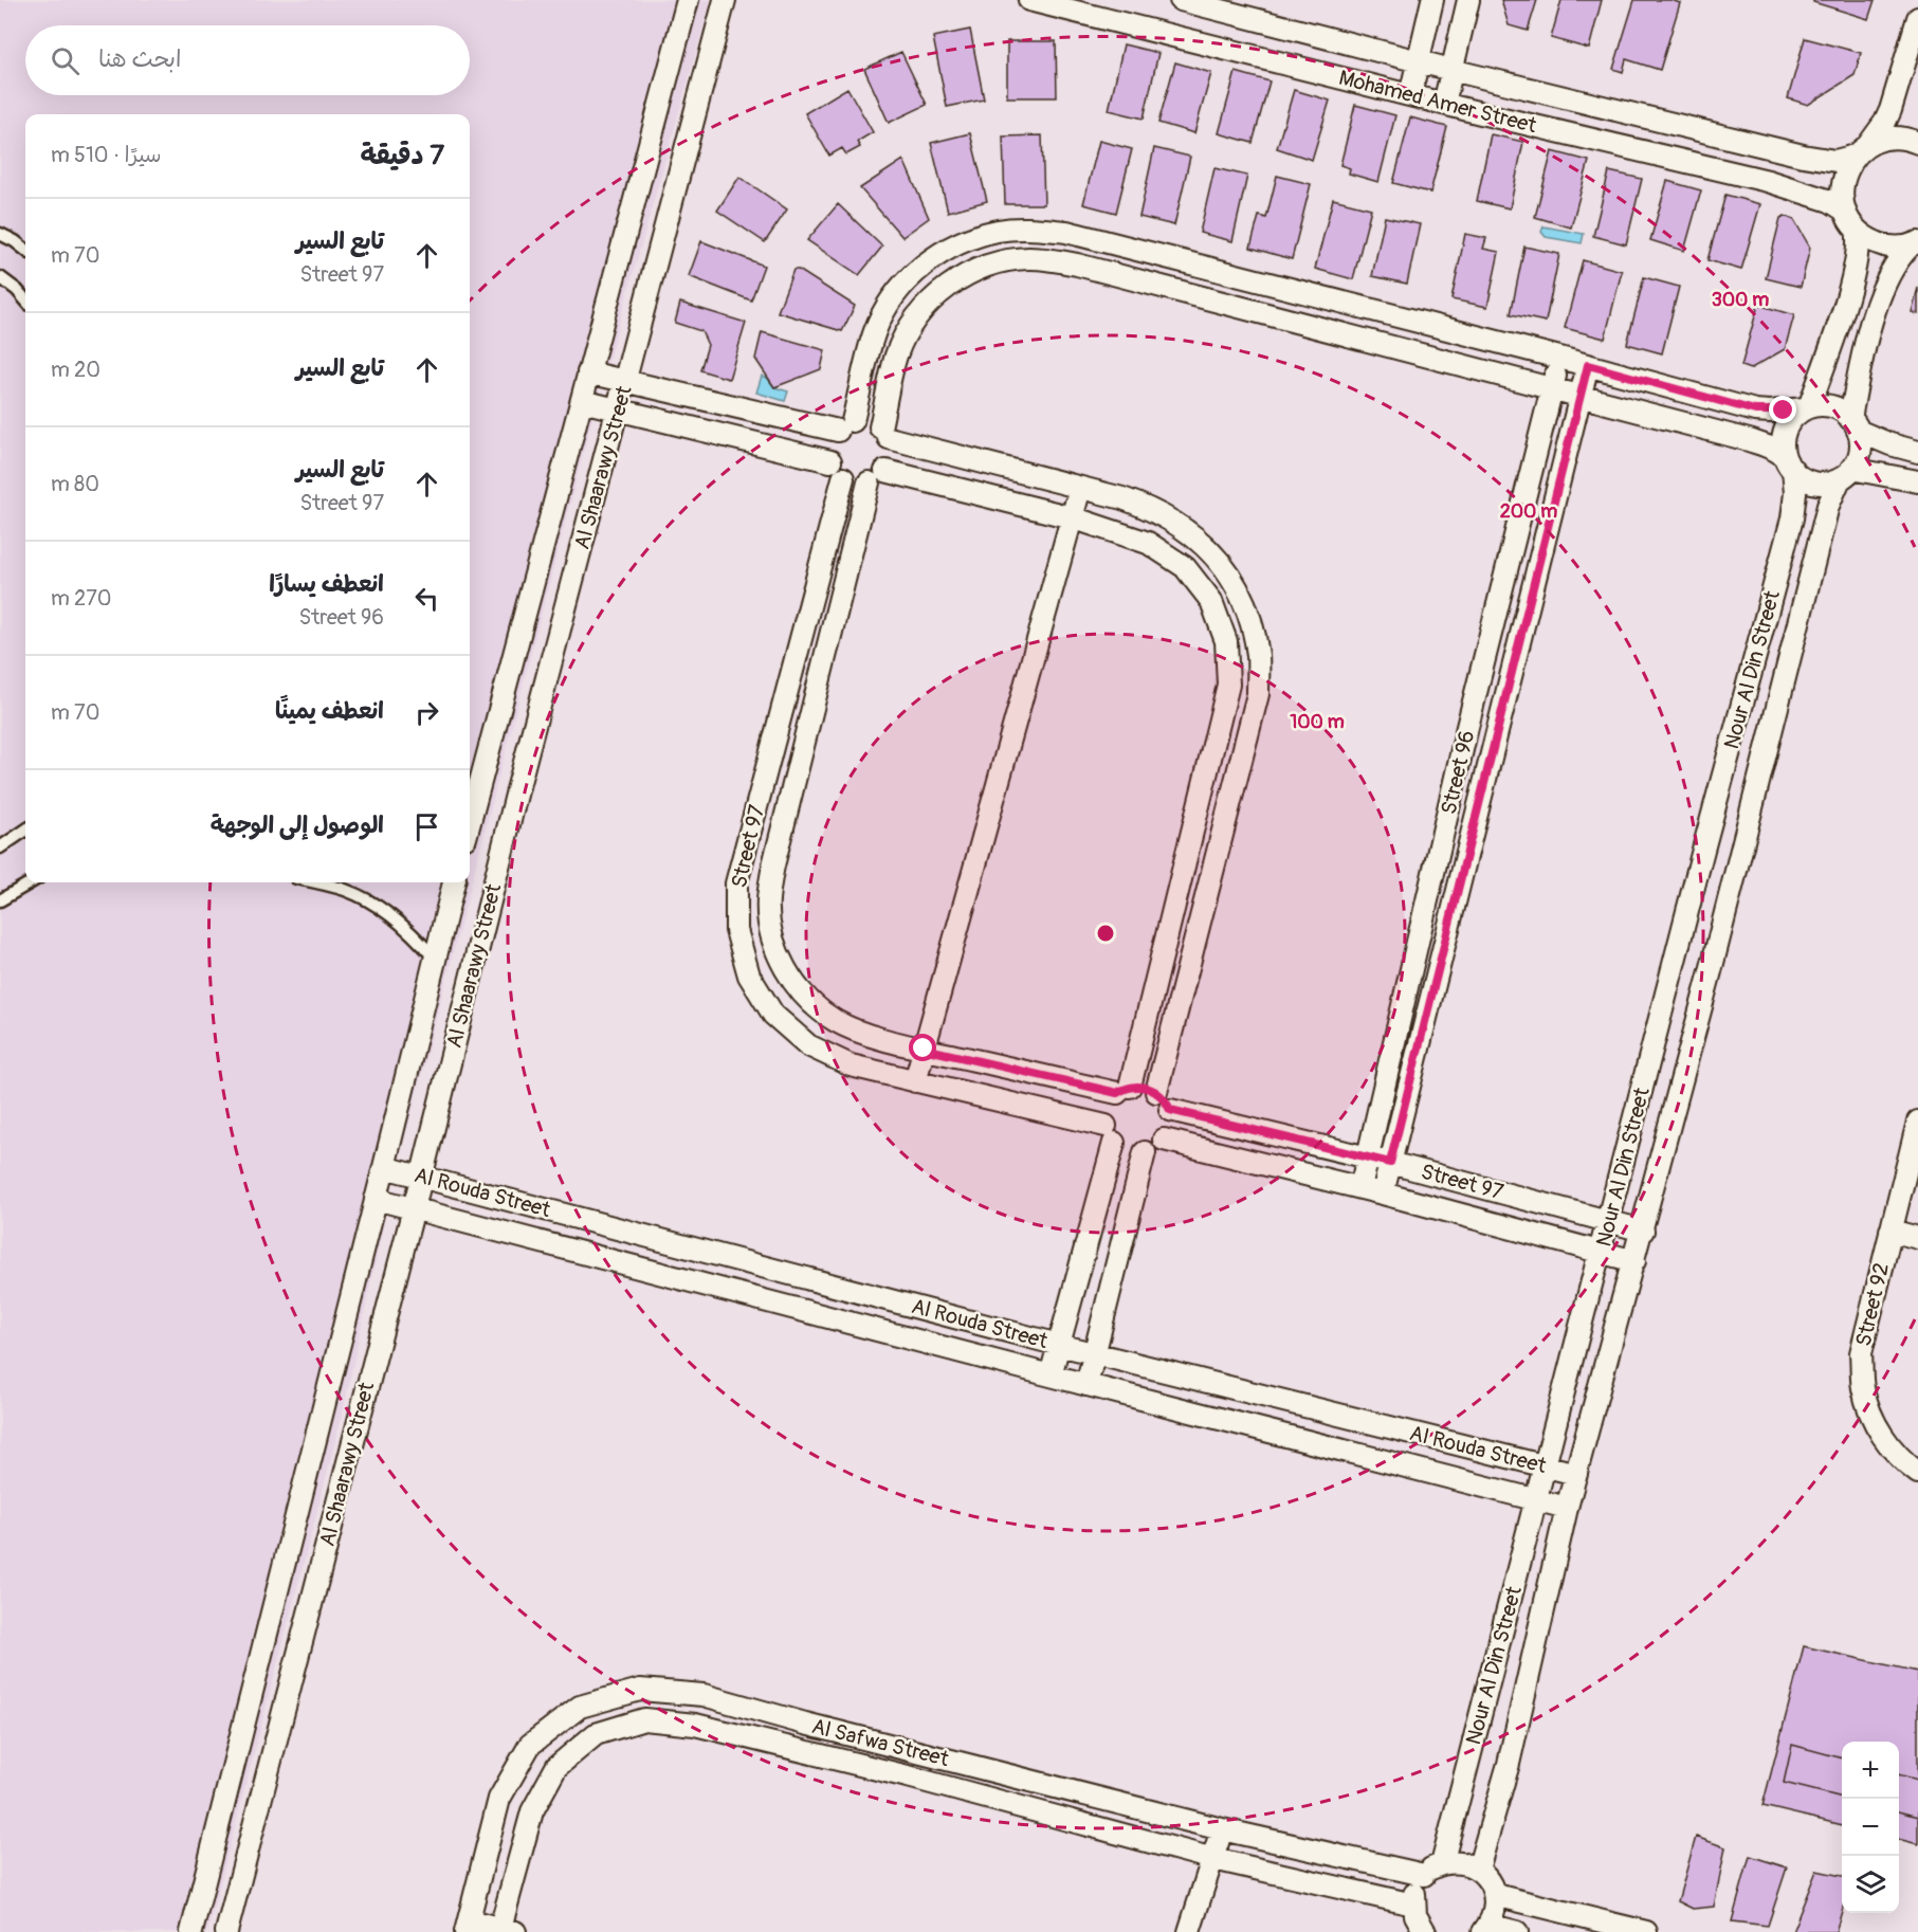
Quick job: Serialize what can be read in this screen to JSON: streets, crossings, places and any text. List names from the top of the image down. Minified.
{"streets":{"street":["Mohamed Amer Street","Al Shaarawy Street","Nour Al Din Street","Street 96","Street 97","Al Rouda Street","Street 92","Al Safwa Street"]},"crossings":[["Al Shaarawy Street","Al Rouda Street"],["Nour Al Din Street","Street 97"],["Nour Al Din Street","Al Rouda Street"],["Nour Al Din Street","Al Safwa Street"],["Street 96","Street 97"]],"page":{"search":"ابحث هنا","heading":["7 دقيقة","سيرًا · 510 m"],"list":[["تابع السير","Street 97","70 m"],["تابع السير","20 m"],["تابع السير","Street 97","80 m"],["انعطف يسارًا","Street 96","270 m"],["انعطف يمينًا","70 m"],"الوصول إلى الوجهة"],"map_buttons":["+","−"]},"rings":["300 m","200 m","100 m"]}
